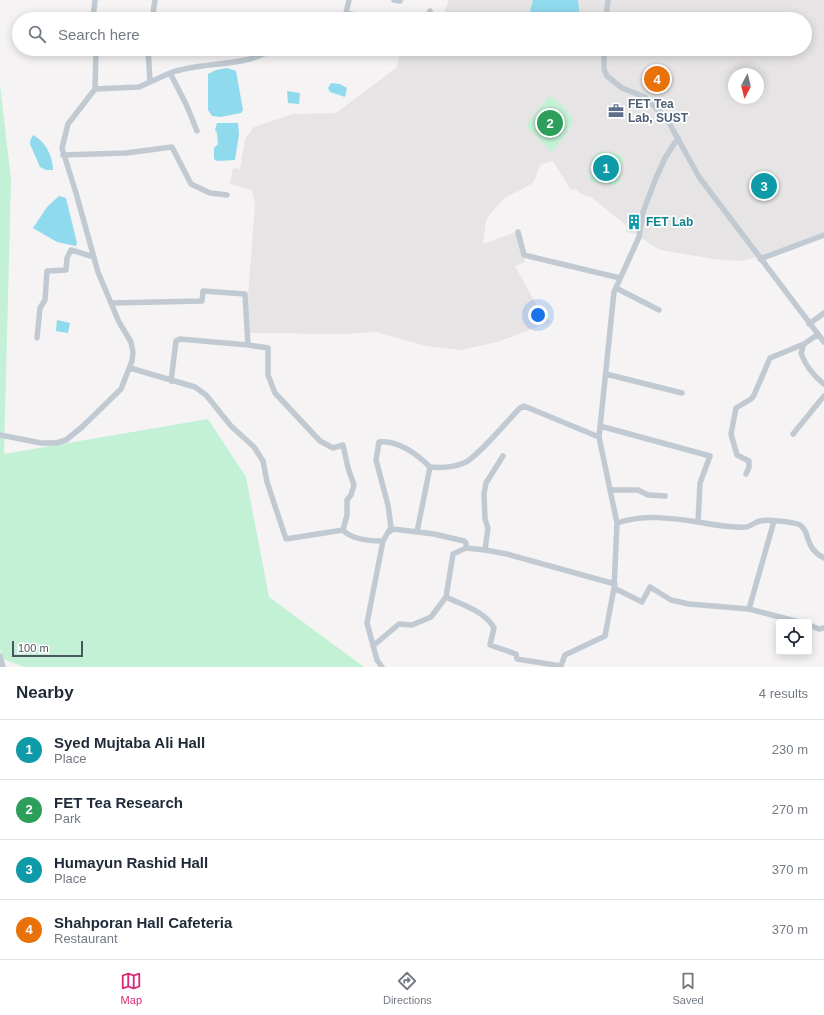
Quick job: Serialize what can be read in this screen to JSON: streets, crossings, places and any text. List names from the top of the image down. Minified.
{"places":{"office":["FET Tea Lab, SUST"],"building":["FET Lab"]},"scale_bar":"100 m","north":"bottom","page":{"search":"Search here","pins":["4","2","1","3"],"scale":"100 m","heading":["Nearby","4 results"],"list":[{"mark":"1","name":"Syed Mujtaba Ali Hall","note":"Place","value":"230 m"},{"mark":"2","name":"FET Tea Research","note":"Park","value":"270 m"},{"mark":"3","name":"Humayun Rashid Hall","note":"Place","value":"370 m"},{"mark":"4","name":"Shahporan Hall Cafeteria","note":"Restaurant","value":"370 m"}],"nav":["Map","Directions","Saved"]}}
